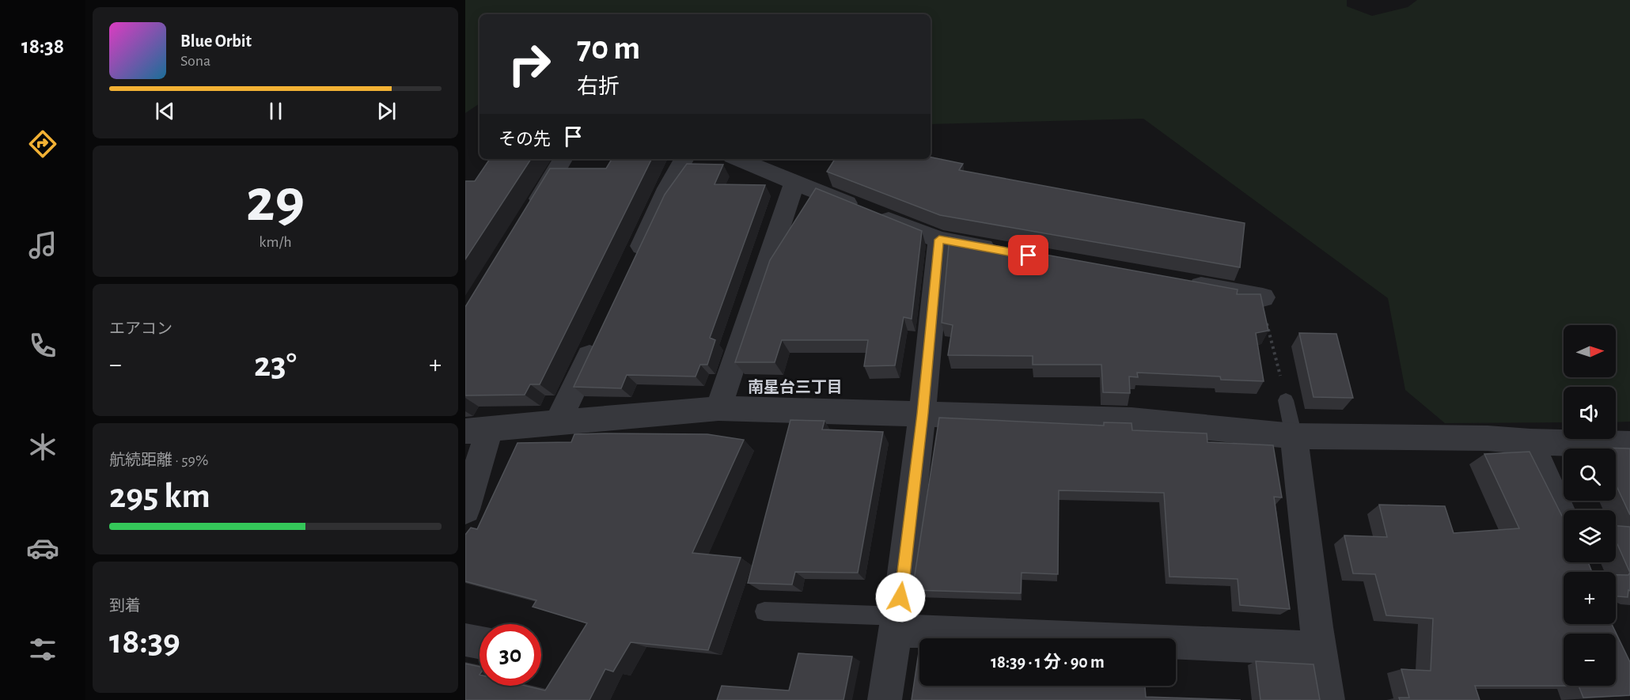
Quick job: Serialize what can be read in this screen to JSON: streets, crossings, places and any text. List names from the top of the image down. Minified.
{"districts":["南星台三丁目"],"north":"right","page":{"tabs":"18:38","turn":["70 m","右折"],"song":["Blue Orbit","Sona"],"then":"その先","tile":[["29","km/h"],"エアコン",["航続距離 · 59%","295 km"],["到着","18:39"]],"map_buttons":["+","−"],"heat":["−","23°","+"],"limit":"30","trip":"18:39 · 1 分 · 90 m"}}
